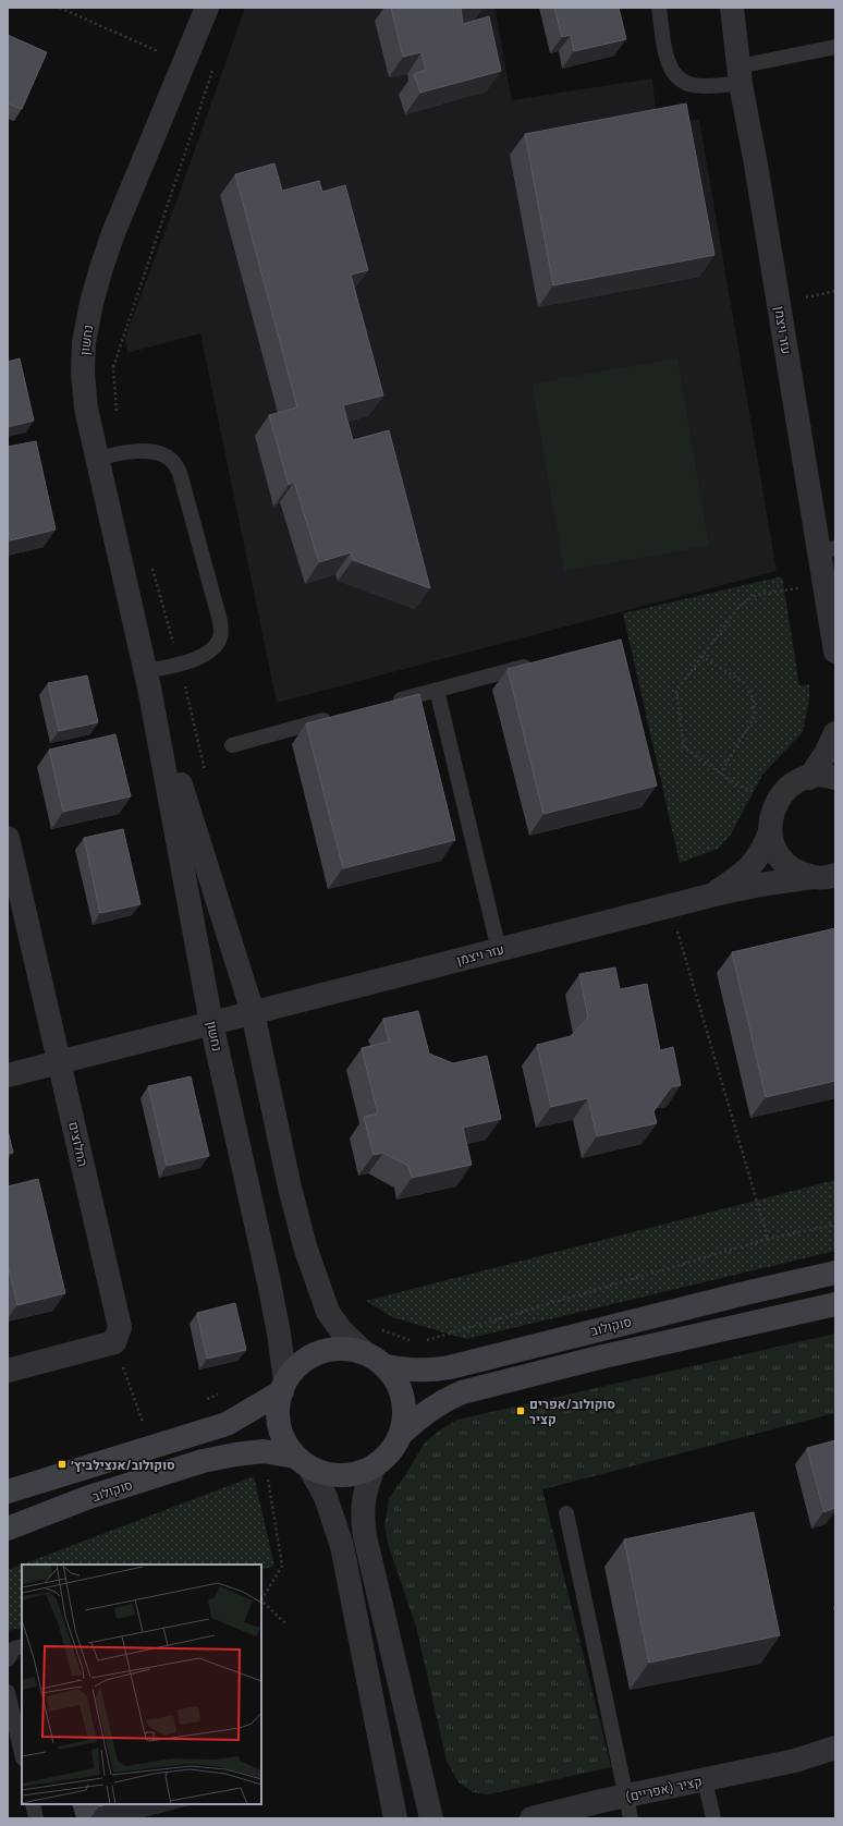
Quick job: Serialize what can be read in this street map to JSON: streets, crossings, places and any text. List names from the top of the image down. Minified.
{"streets":{"main road":["סוקולוב"],"street":["עזר ויצמן","נחשון","החלוצים","קציר (אפריים)"]},"crossings":[["עזר ויצמן","נחשון"],["עזר ויצמן","החלוצים"],["נחשון","סוקולוב"]],"places":{"transit":["סוקולוב/אפרים קציר","סוקולוב/אנצילביץ׳"]}}
